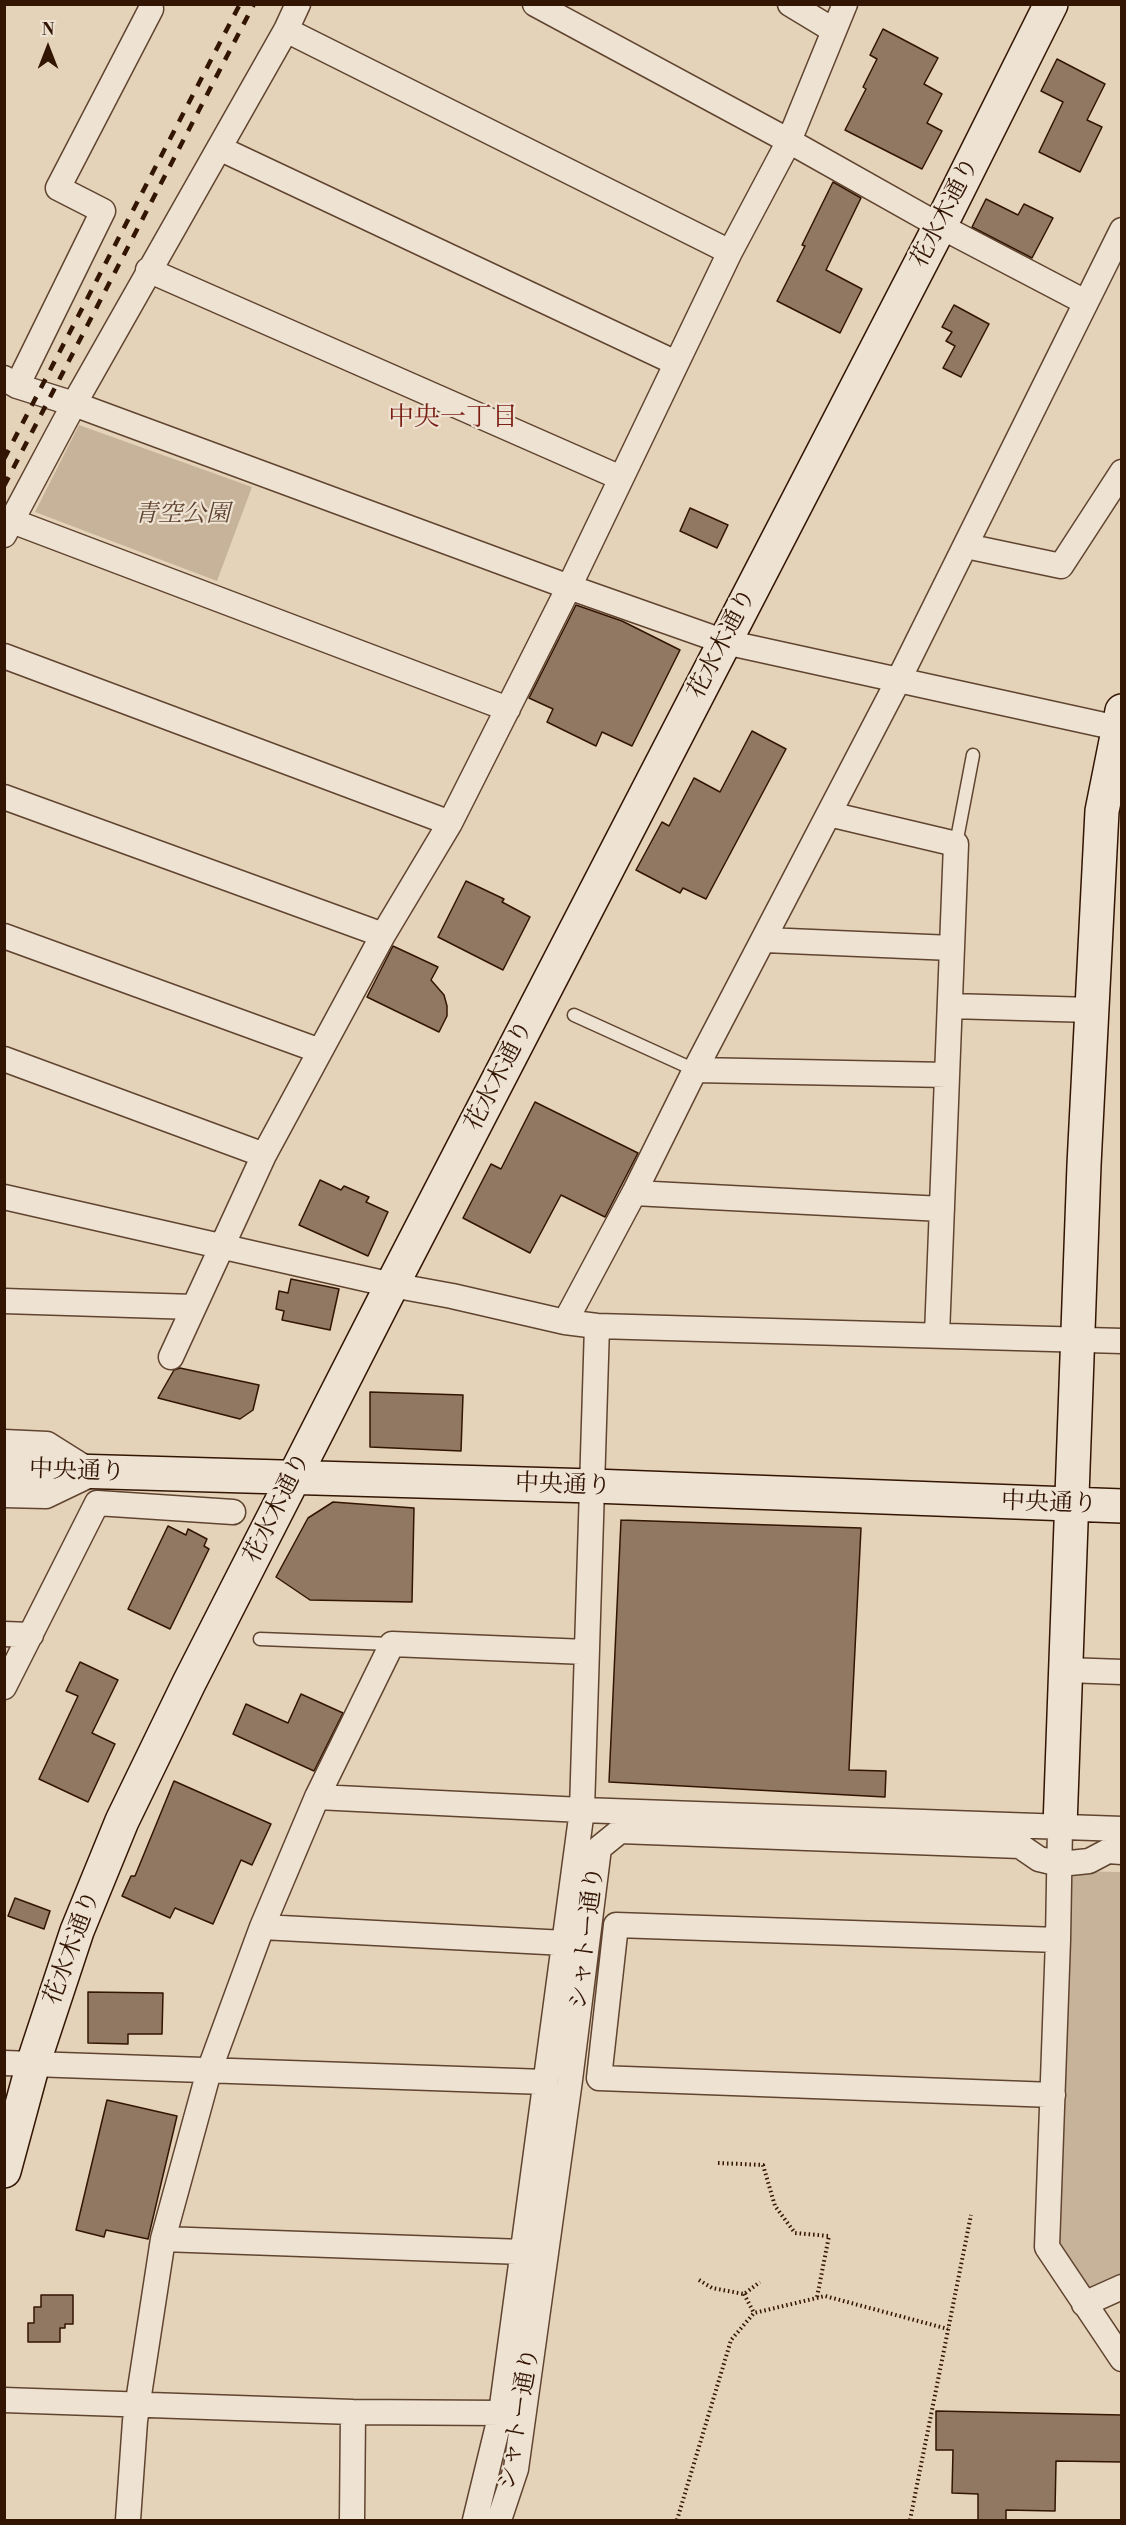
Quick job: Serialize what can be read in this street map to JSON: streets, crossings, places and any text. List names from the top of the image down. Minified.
{"streets":{"street":["花水木通り","中央通り","シャトー通り"]},"crossings":[["花水木通り","中央通り"]],"districts":["中央一丁目"],"parks":["青空公園"],"north":"top"}
